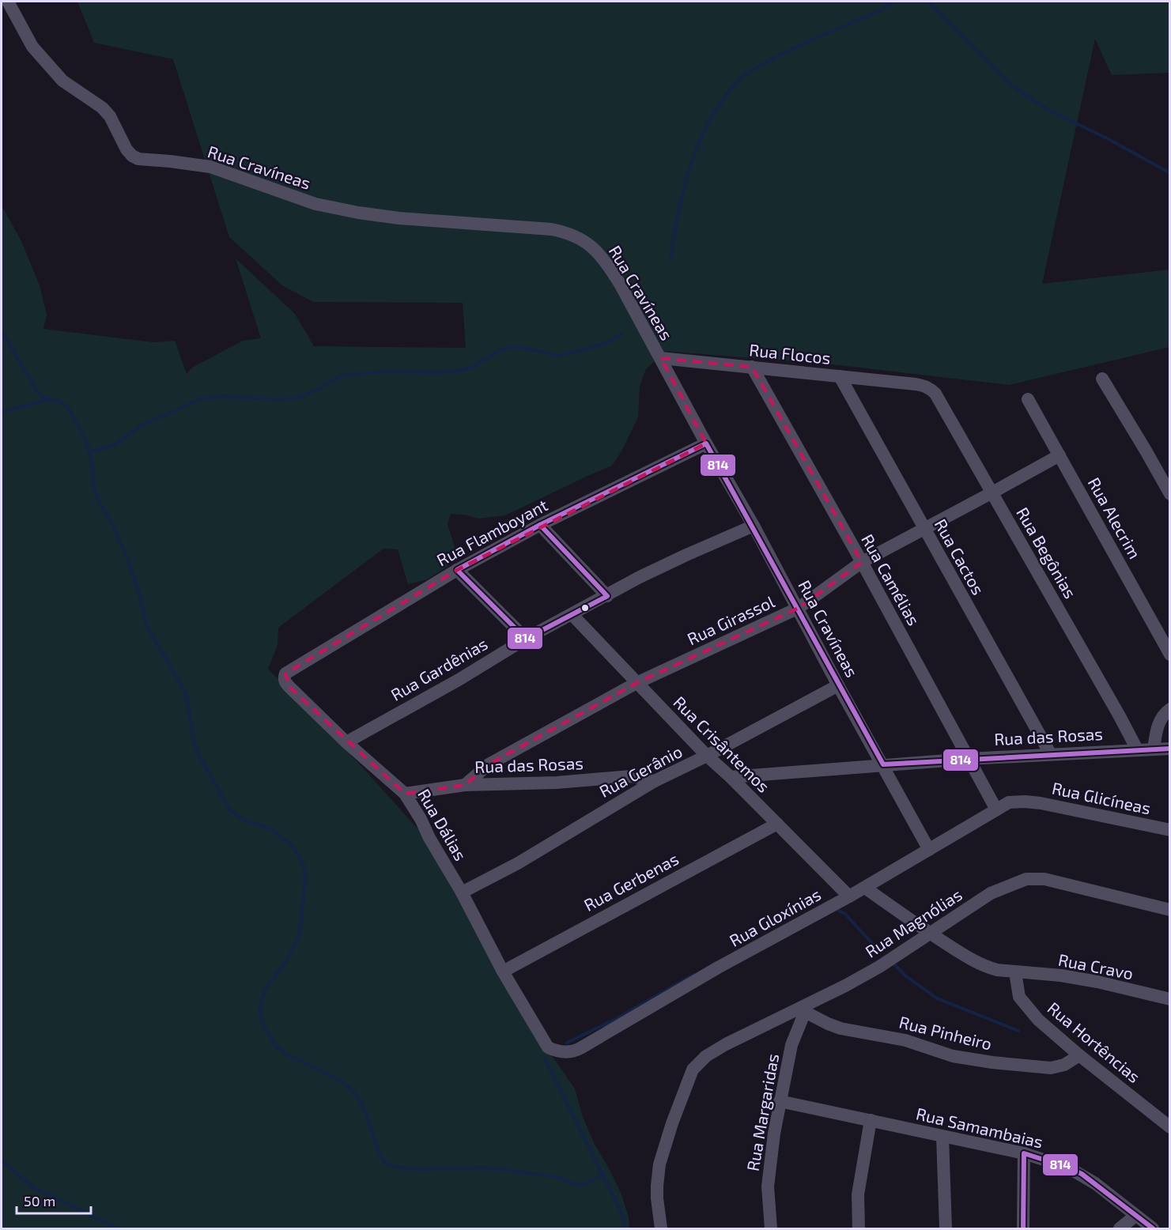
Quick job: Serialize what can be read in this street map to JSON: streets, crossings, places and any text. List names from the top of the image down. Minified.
{"streets":{"street":["Rua Cravíneas","Rua Flocos","Rua Alecrim","Rua Flamboyant","Rua Begônias","Rua Cactos","Rua Camélias","Rua Girassol","Rua Gardênias","Rua das Rosas","Rua Crisântemos","Rua Gerânio","Rua Glicíneas","Rua Dálias","Rua Gerbenas","Rua Gloxínias","Rua Magnólias","Rua Cravo","Rua Pinheiro","Rua Hortências","Rua Margaridas","Rua Samambaias"]},"crossings":[["Rua Cravíneas","Rua Flocos"],["Rua Cravíneas","Rua Flamboyant"],["Rua Cravíneas","Rua Girassol"],["Rua Cravíneas","Rua Gardênias"],["Rua Cravíneas","Rua das Rosas"],["Rua Cravíneas","Rua Gerânio"],["Rua Cravíneas","Rua Gloxínias"],["Rua Flocos","Rua Begônias"],["Rua Flocos","Rua Cactos"],["Rua Flocos","Rua Camélias"],["Rua Alecrim","Rua Girassol"],["Rua Flamboyant","Rua Dálias"],["Rua Begônias","Rua Girassol"],["Rua Begônias","Rua das Rosas"],["Rua Cactos","Rua Girassol"],["Rua Cactos","Rua das Rosas"],["Rua Camélias","Rua Girassol"],["Rua Camélias","Rua das Rosas"],["Rua Camélias","Rua Gloxínias"],["Rua Girassol","Rua das Rosas"],["Rua Girassol","Rua Crisântemos"],["Rua Gardênias","Rua Crisântemos"],["Rua Gardênias","Rua Dálias"],["Rua das Rosas","Rua Crisântemos"],["Rua das Rosas","Rua Gerânio"],["Rua das Rosas","Rua Dálias"],["Rua Crisântemos","Rua Gerânio"],["Rua Crisântemos","Rua Gerbenas"],["Rua Crisântemos","Rua Gloxínias"],["Rua Gerânio","Rua Dálias"],["Rua Glicíneas","Rua Gloxínias"],["Rua Dálias","Rua Gerbenas"],["Rua Dálias","Rua Gloxínias"],["Rua Gloxínias","Rua Cravo"],["Rua Magnólias","Rua Cravo"],["Rua Magnólias","Rua Pinheiro"],["Rua Magnólias","Rua Margaridas"],["Rua Cravo","Rua Hortências"],["Rua Pinheiro","Rua Hortências"],["Rua Pinheiro","Rua Margaridas"],["Rua Margaridas","Rua Samambaias"]],"lines":["transit line 814"],"scale_bar":"50 m"}
